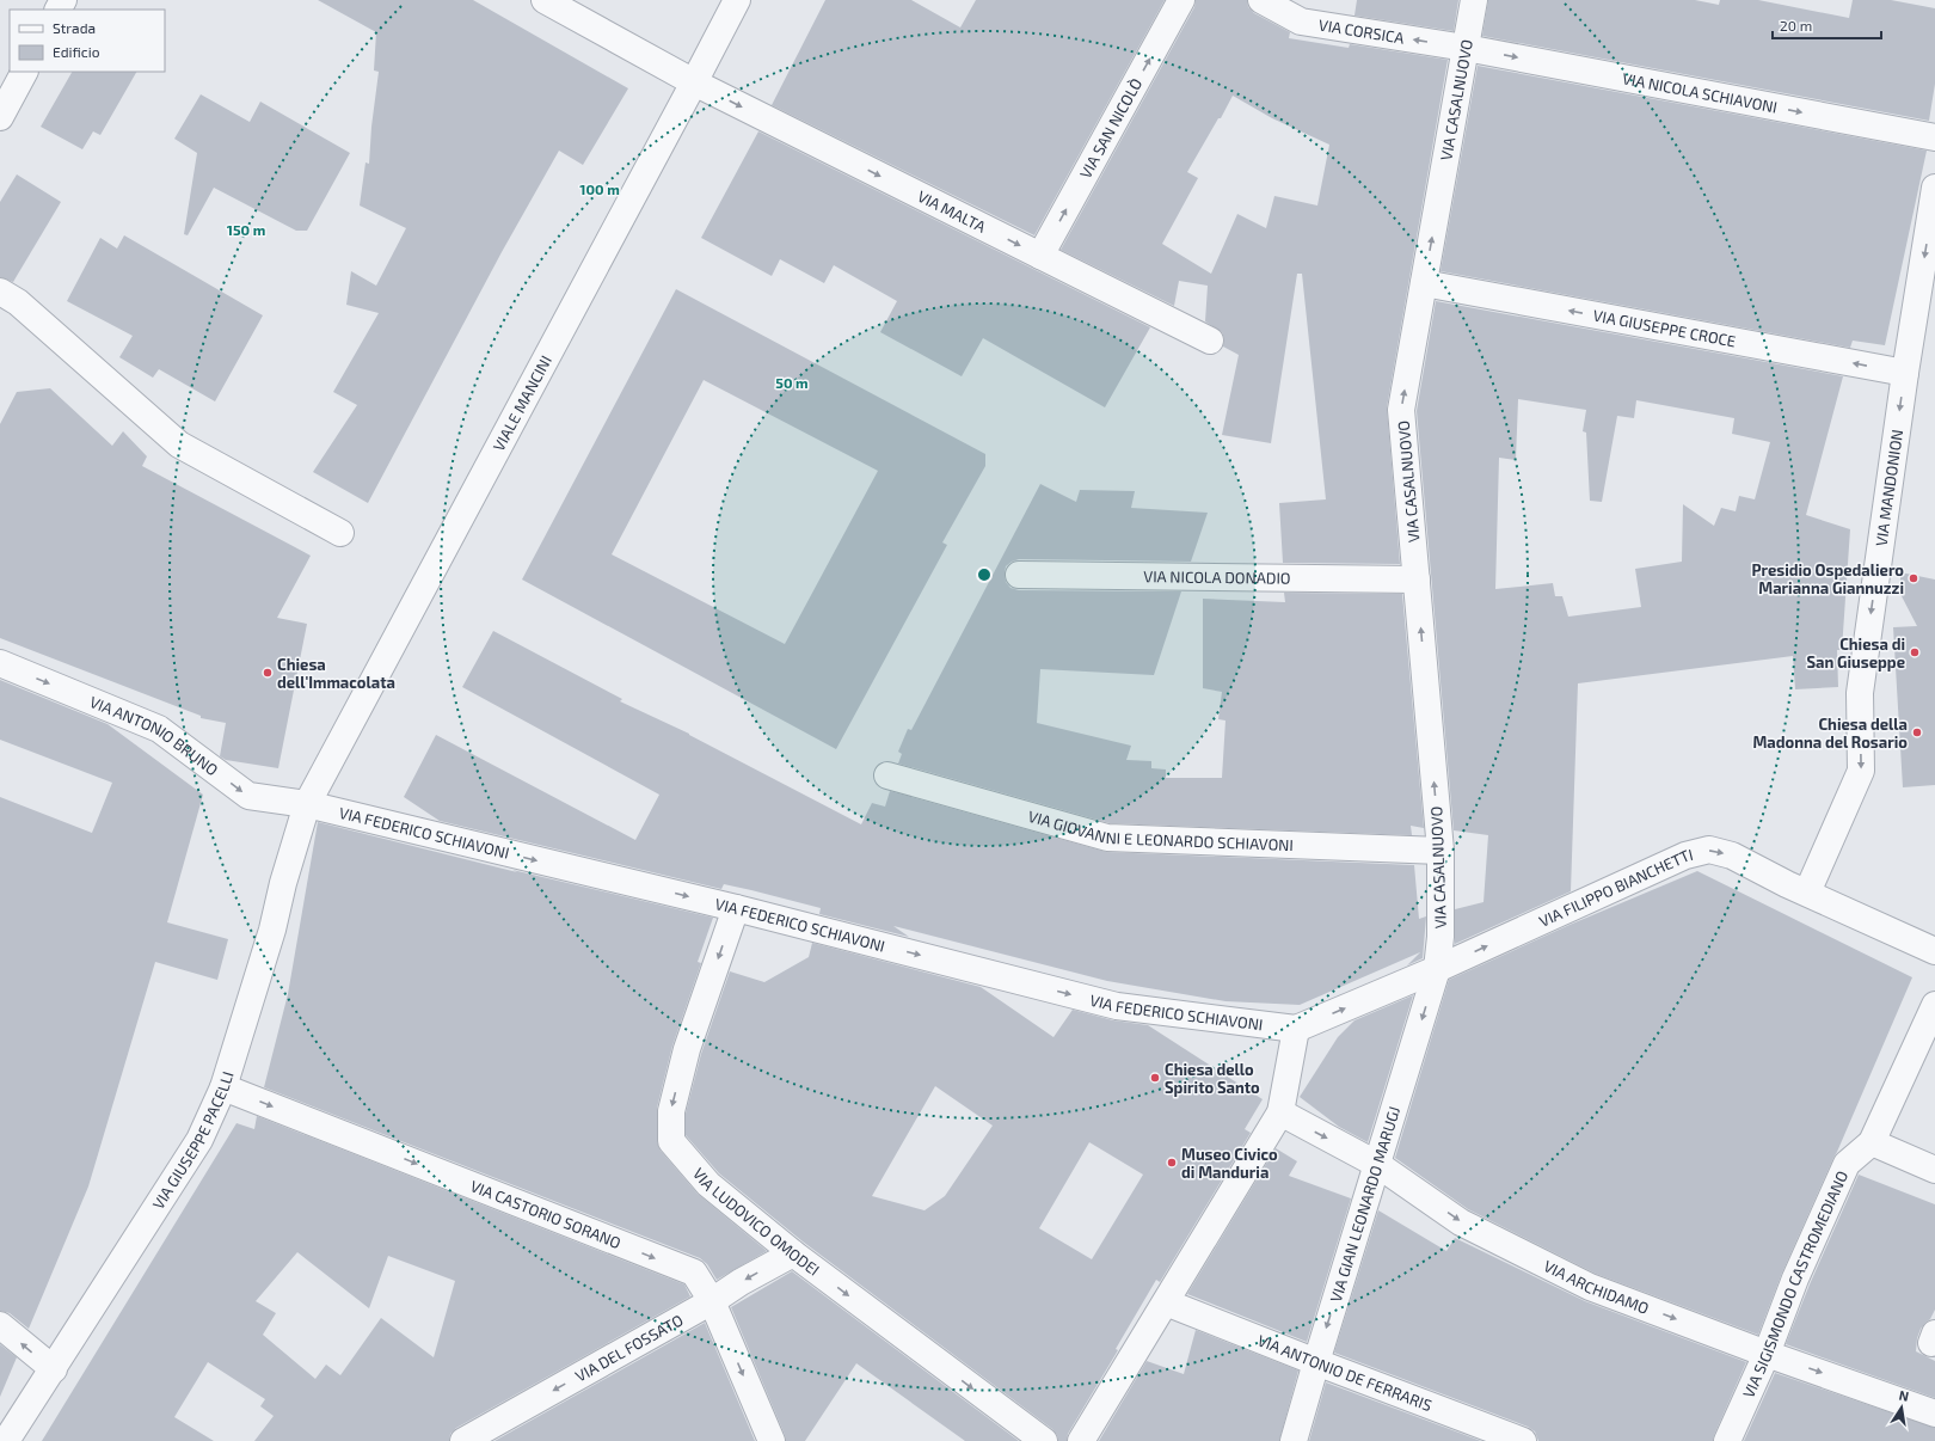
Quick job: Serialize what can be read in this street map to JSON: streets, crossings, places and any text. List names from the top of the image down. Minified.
{"streets":{"street":["VIA CORSICA","VIA NICOLA SCHIAVONI","VIA CASALNUOVO","VIA SAN NICOLÒ","VIA MALTA","VIA GIUSEPPE CROCE","VIALE MANCINI","VIA MANDONION","VIA NICOLA DONADIO","VIA ANTONIO BRUNO","VIA GIOVANNI E LEONARDO SCHIAVONI","VIA FEDERICO SCHIAVONI","VIA FILIPPO BIANCHETTI","VIA GIUSEPPE PACELLI","VIA GIAN LEONARDO MARUGJ","VIA CASTORIO SORANO","VIA LUDOVICO OMODEI","VIA SIGISMONDO CASTROMEDIANO","VIA ARCHIDAMO","VIA DEL FOSSATO","VIA ANTONIO DE FERRARIS"]},"crossings":[["VIA CORSICA","VIA NICOLA SCHIAVONI"],["VIA CORSICA","VIA CASALNUOVO"],["VIA NICOLA SCHIAVONI","VIA CASALNUOVO"],["VIA CASALNUOVO","VIA GIUSEPPE CROCE"],["VIA CASALNUOVO","VIA NICOLA DONADIO"],["VIA CASALNUOVO","VIA GIOVANNI E LEONARDO SCHIAVONI"],["VIA CASALNUOVO","VIA FILIPPO BIANCHETTI"],["VIA CASALNUOVO","VIA GIAN LEONARDO MARUGJ"],["VIA SAN NICOLÒ","VIA MALTA"],["VIA MALTA","VIALE MANCINI"],["VIA GIUSEPPE CROCE","VIA MANDONION"],["VIALE MANCINI","VIA ANTONIO BRUNO"],["VIALE MANCINI","VIA FEDERICO SCHIAVONI"],["VIALE MANCINI","VIA GIUSEPPE PACELLI"],["VIA MANDONION","VIA FILIPPO BIANCHETTI"],["VIA ANTONIO BRUNO","VIA FEDERICO SCHIAVONI"],["VIA ANTONIO BRUNO","VIA GIUSEPPE PACELLI"],["VIA FEDERICO SCHIAVONI","VIA FILIPPO BIANCHETTI"],["VIA FEDERICO SCHIAVONI","VIA GIUSEPPE PACELLI"],["VIA FEDERICO SCHIAVONI","VIA LUDOVICO OMODEI"],["VIA FILIPPO BIANCHETTI","VIA GIAN LEONARDO MARUGJ"],["VIA GIUSEPPE PACELLI","VIA CASTORIO SORANO"],["VIA GIAN LEONARDO MARUGJ","VIA ARCHIDAMO"],["VIA GIAN LEONARDO MARUGJ","VIA ANTONIO DE FERRARIS"],["VIA CASTORIO SORANO","VIA DEL FOSSATO"],["VIA LUDOVICO OMODEI","VIA DEL FOSSATO"],["VIA SIGISMONDO CASTROMEDIANO","VIA ARCHIDAMO"]],"one_way":["VIA CORSICA","VIA NICOLA SCHIAVONI","VIA CASALNUOVO","VIA SAN NICOLÒ","VIA MALTA","VIA GIUSEPPE CROCE","VIA MANDONION","VIA ANTONIO BRUNO","VIA FEDERICO SCHIAVONI","VIA FILIPPO BIANCHETTI","VIA CASTORIO SORANO","VIA LUDOVICO OMODEI","VIA ARCHIDAMO","VIA DEL FOSSATO"],"places":["Presidio Ospedaliero Marianna Giannuzzi","Chiesa di San Giuseppe","Chiesa dell'Immacolata","Chiesa della Madonna del Rosario","Chiesa dello Spirito Santo","Museo Civico di Manduria"],"legend":["Strada","Edificio"],"scale_bar":"20 m","north":"top","rings":["100 m","150 m","50 m"]}
